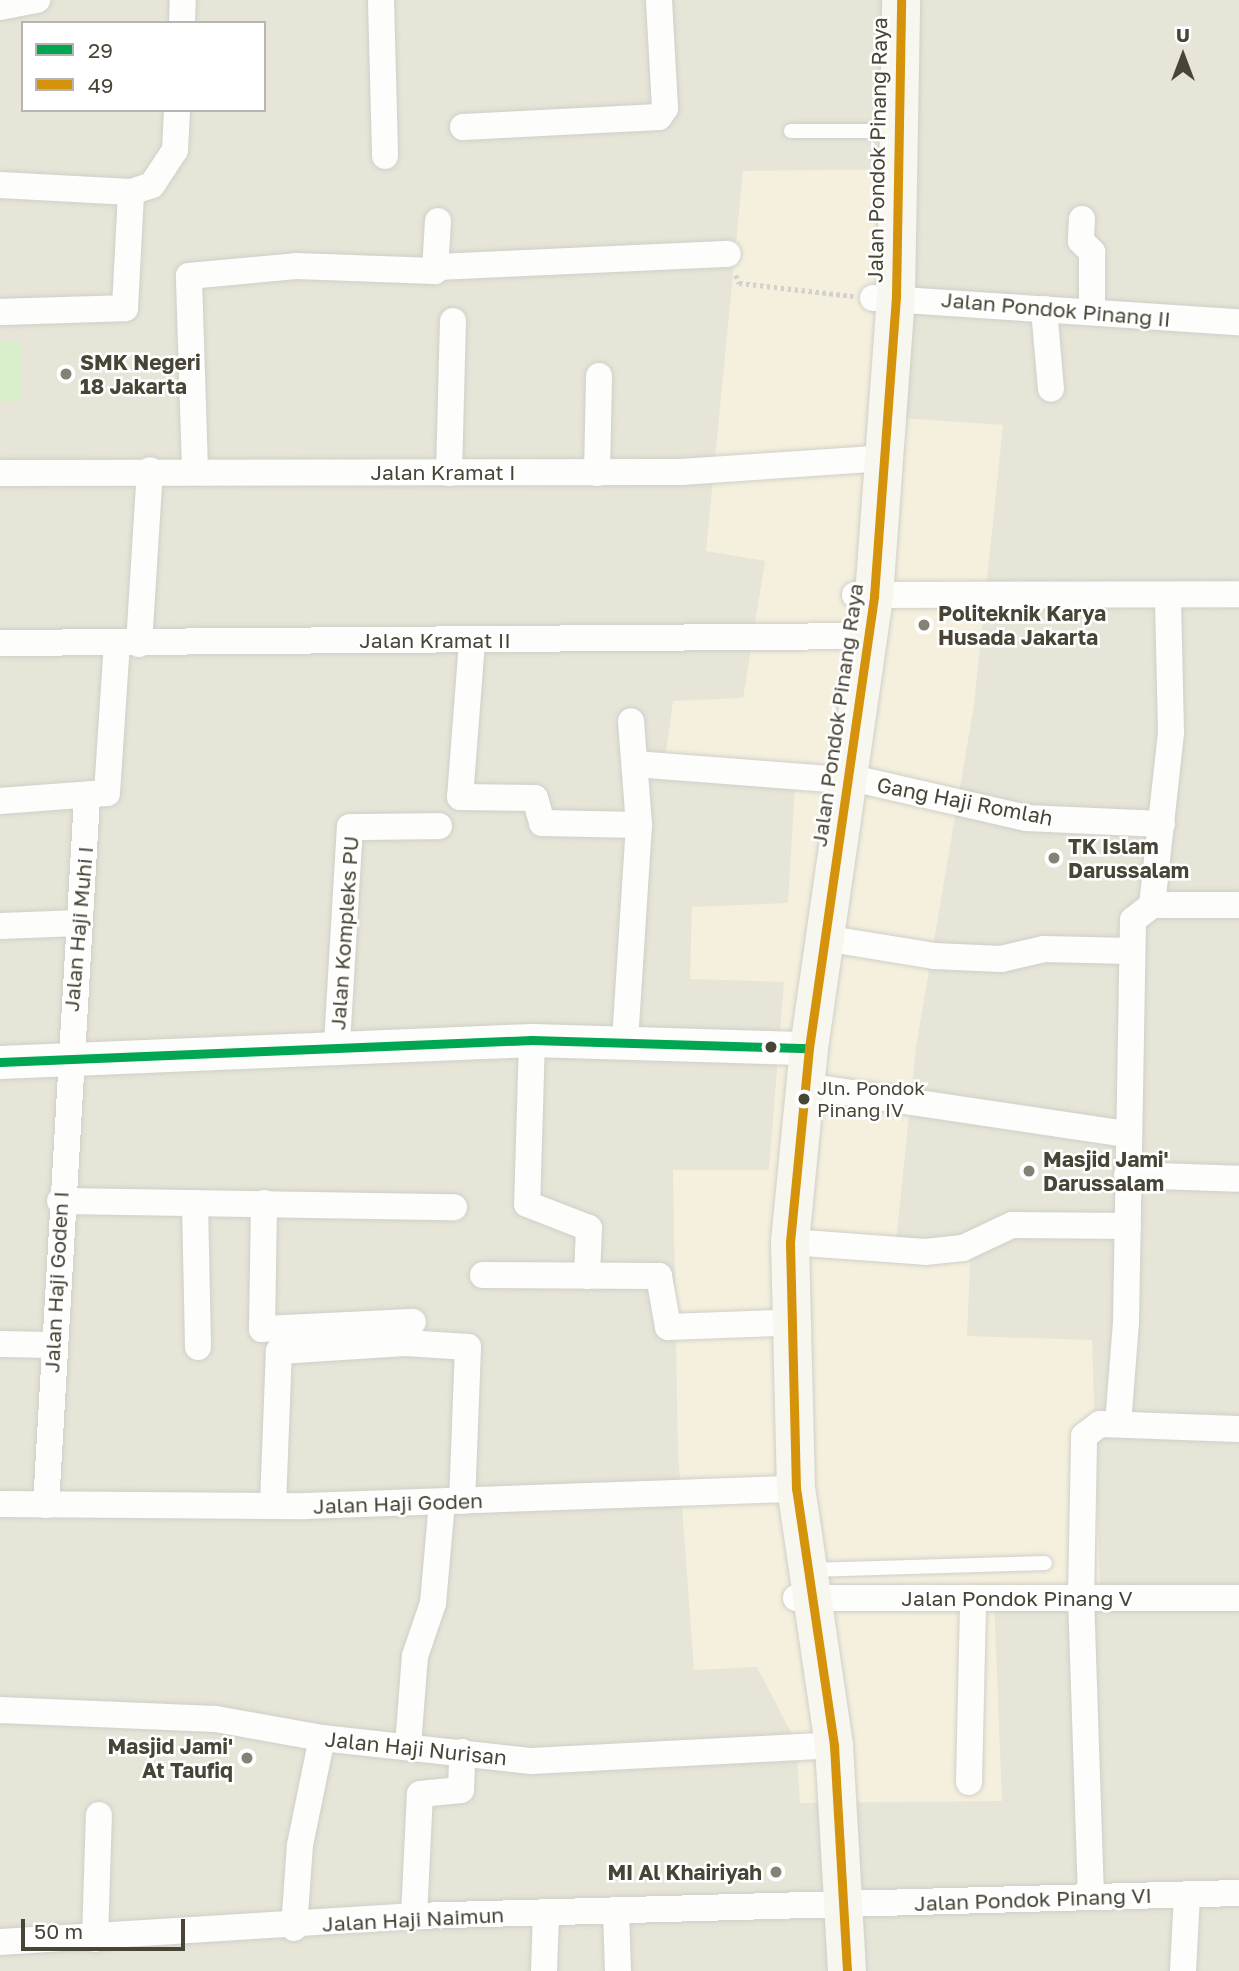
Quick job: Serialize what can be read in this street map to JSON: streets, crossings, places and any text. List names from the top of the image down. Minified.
{"streets":{"main road":["Jalan Pondok Pinang Raya"],"street":["Jalan Pondok Pinang II","Jalan Kramat I","Jalan Kramat II","Gang Haji Romlah","Jalan Haji Muhi I","Jalan Kompleks PU","Jalan Haji Goden I","Jalan Haji Goden","Jalan Pondok Pinang V","Jalan Haji Nurisan","Jalan Pondok Pinang VI","Jalan Haji Naimun"]},"crossings":[["Jalan Pondok Pinang Raya","Jalan Pondok Pinang II"],["Jalan Pondok Pinang Raya","Jalan Kramat I"],["Jalan Pondok Pinang Raya","Jalan Kramat II"],["Jalan Pondok Pinang Raya","Gang Haji Romlah"],["Jalan Pondok Pinang Raya","Jalan Haji Goden"],["Jalan Pondok Pinang Raya","Jalan Pondok Pinang V"],["Jalan Pondok Pinang Raya","Jalan Haji Nurisan"],["Jalan Pondok Pinang Raya","Jalan Pondok Pinang VI"],["Jalan Pondok Pinang Raya","Jalan Haji Naimun"],["Jalan Haji Muhi I","Jalan Haji Goden I"],["Jalan Haji Goden I","Jalan Haji Goden"],["Jalan Pondok Pinang VI","Jalan Haji Naimun"]],"places":["SMK Negeri 18 Jakarta","Politeknik Karya Husada Jakarta","TK Islam Darussalam","Jln. Pondok Pinang IV","Masjid Jami' Darussalam","Masjid Jami' At Taufiq","MI Al Khairiyah"],"lines":["transit line 49","transit line 29"],"legend":["29","49"],"scale_bar":"50 m","north":"top"}
